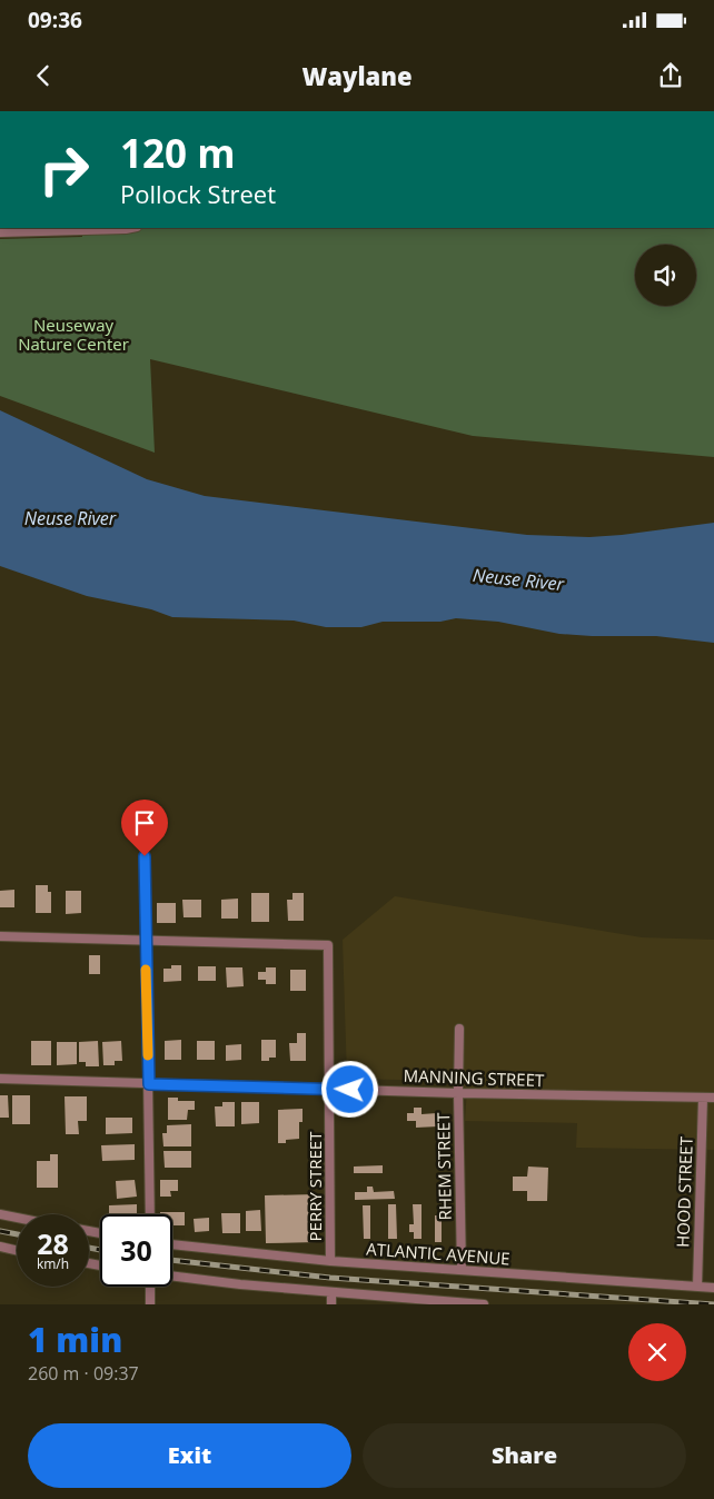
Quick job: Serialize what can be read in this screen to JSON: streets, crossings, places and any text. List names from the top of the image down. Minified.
{"streets":{"street":["MANNING STREET","RHEM STREET","PERRY STREET","HOOD STREET","ATLANTIC AVENUE"]},"crossings":[["MANNING STREET","RHEM STREET"],["MANNING STREET","PERRY STREET"],["MANNING STREET","HOOD STREET"],["RHEM STREET","ATLANTIC AVENUE"],["PERRY STREET","ATLANTIC AVENUE"],["HOOD STREET","ATLANTIC AVENUE"]],"water":["Neuse River"],"parks":["Neuseway Nature Center"],"page":{"status":"09:36","header":"Waylane","turn":["120 m","Pollock Street"],"speed":"28 km/h","limit":"30","heading":["1 min","260 m · 09:37"],"buttons":["Exit","Share"]}}
